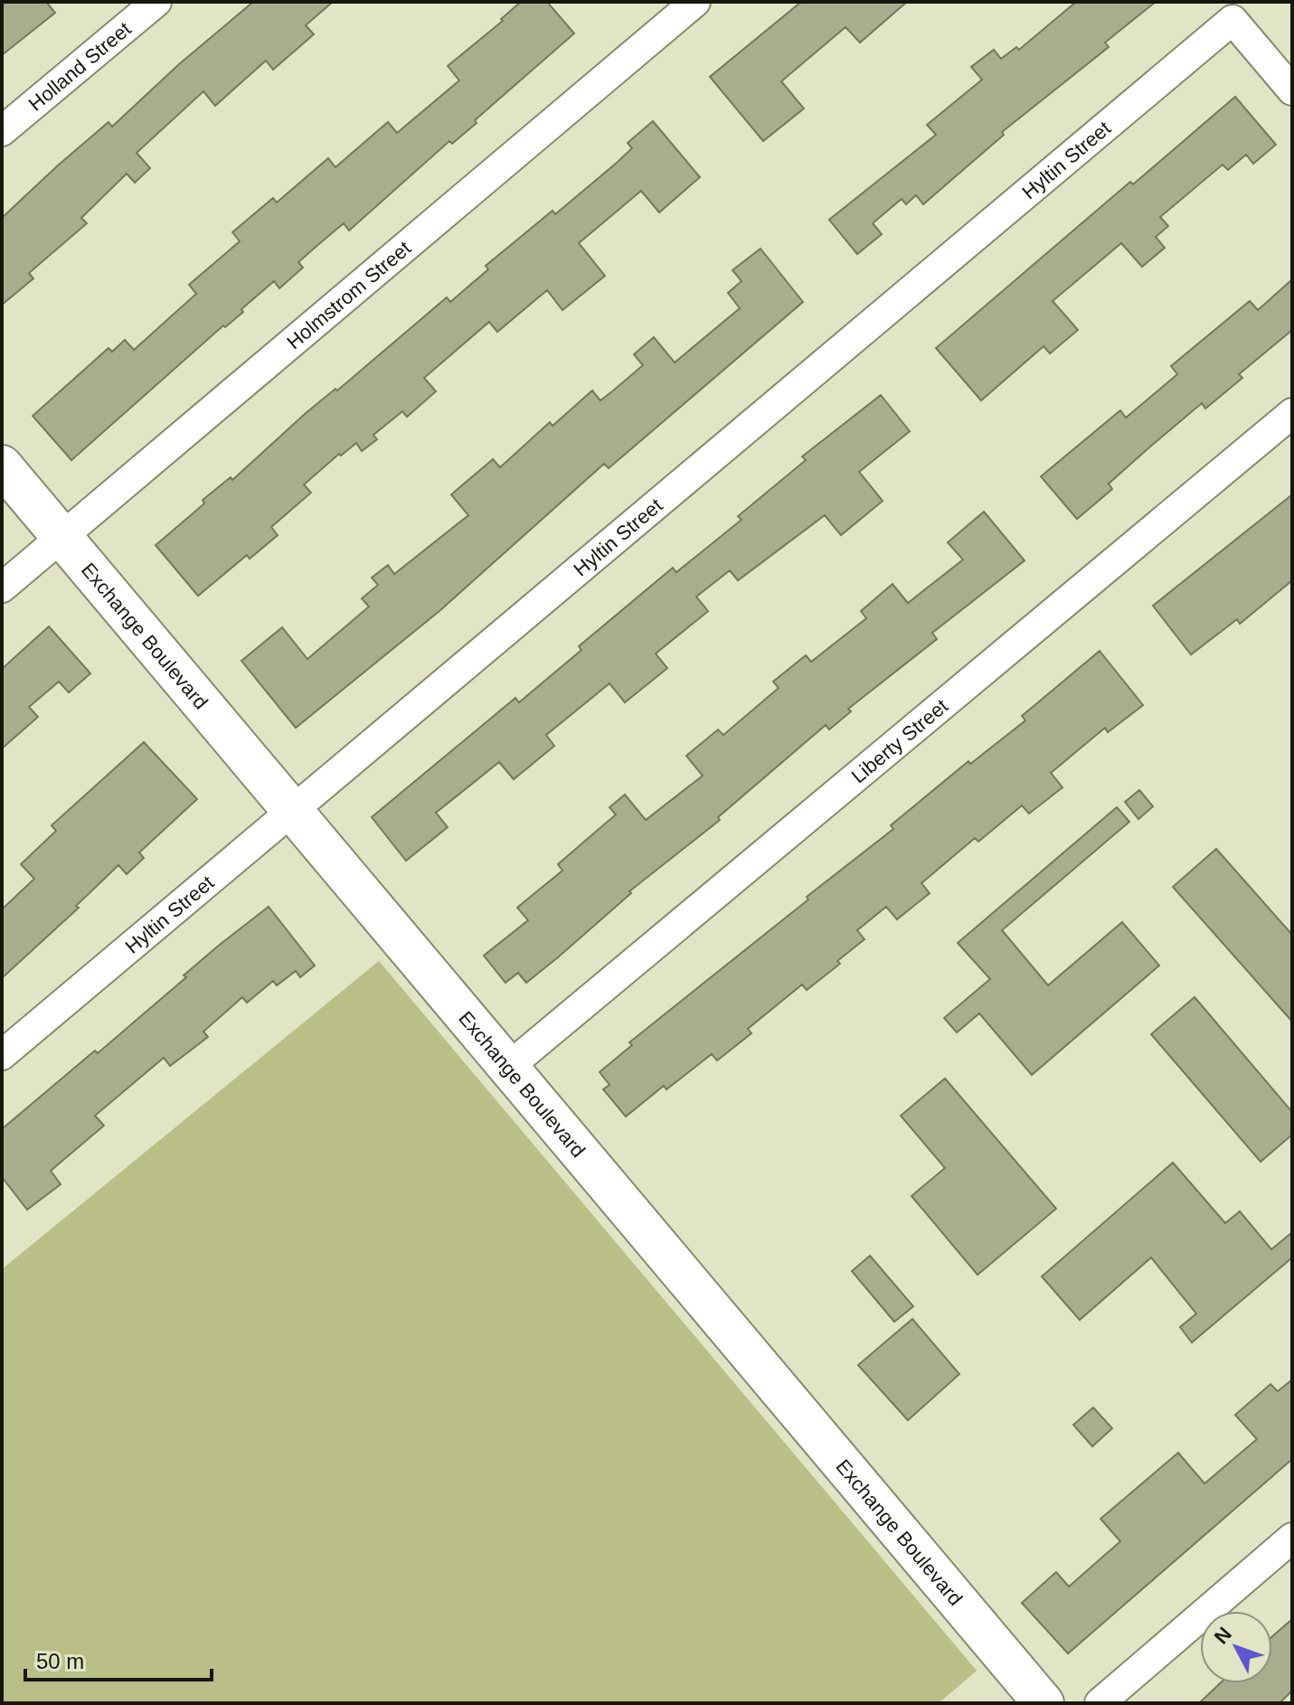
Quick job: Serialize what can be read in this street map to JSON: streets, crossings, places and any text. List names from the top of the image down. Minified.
{"streets":{"street":["Holland Street","Hyltin Street","Holmstrom Street","Exchange Boulevard","Liberty Street"]},"crossings":[["Hyltin Street","Exchange Boulevard"],["Holmstrom Street","Exchange Boulevard"],["Exchange Boulevard","Liberty Street"]],"scale_bar":"50 m","north":"top left"}
